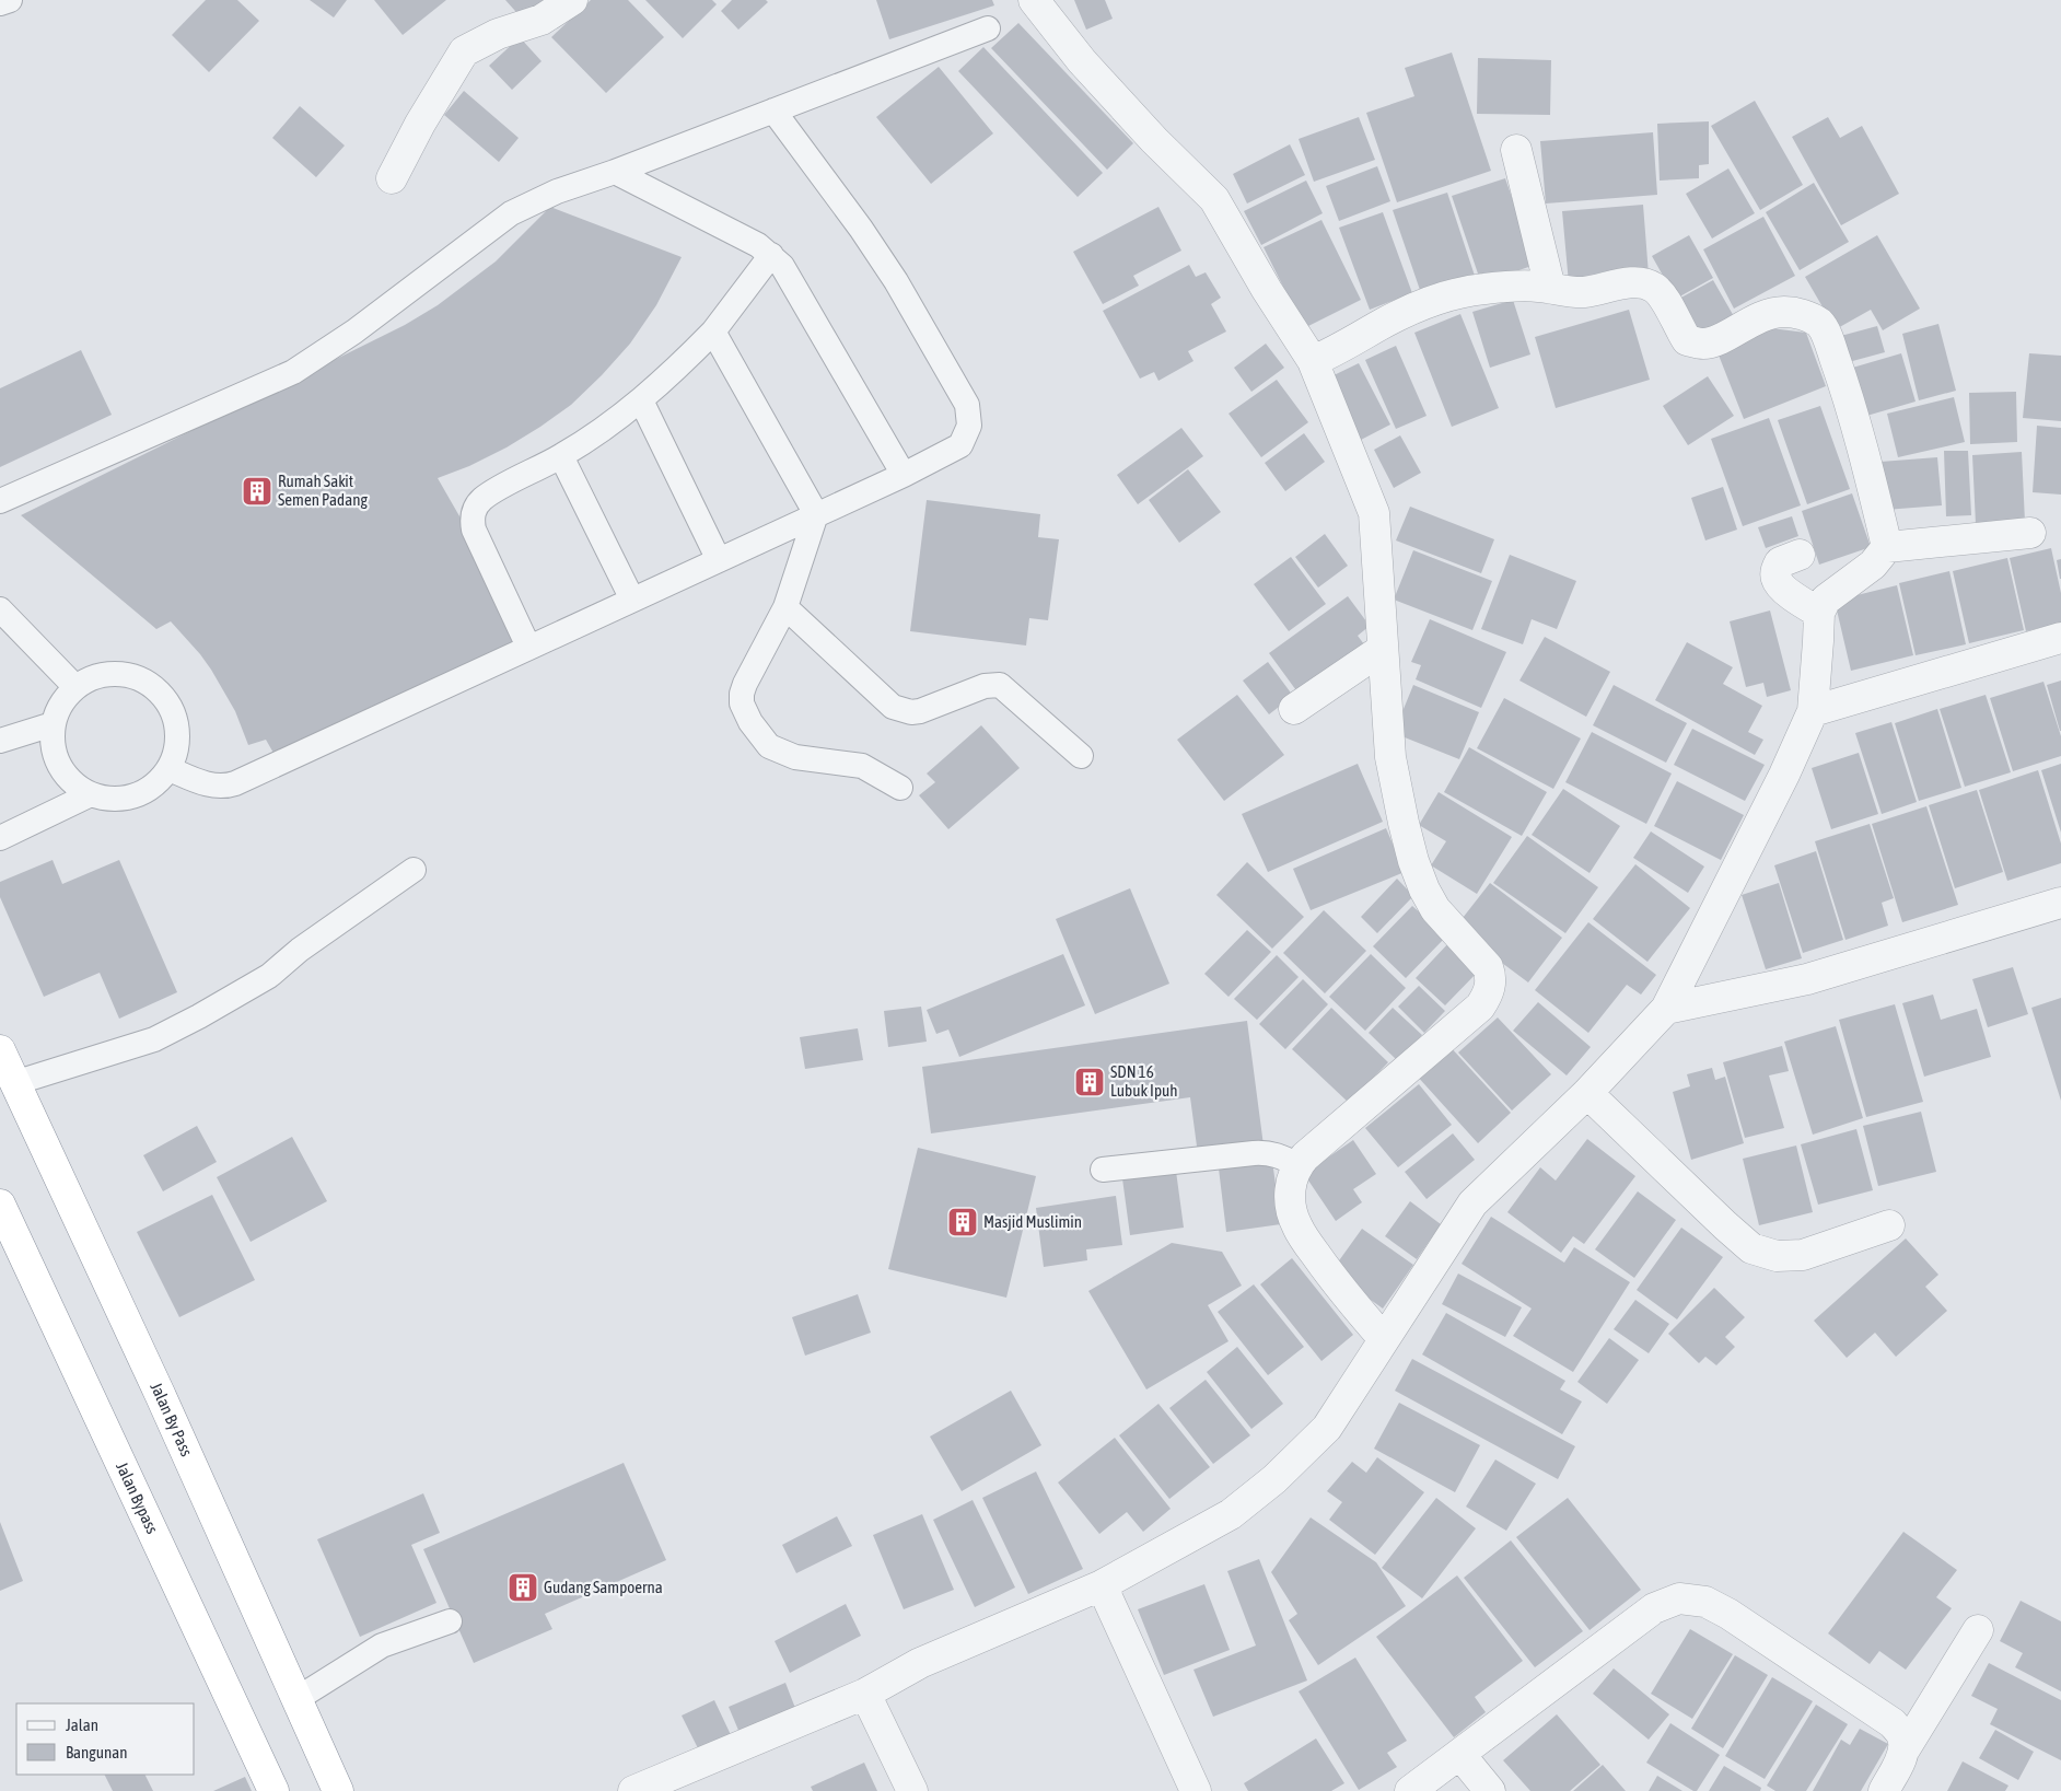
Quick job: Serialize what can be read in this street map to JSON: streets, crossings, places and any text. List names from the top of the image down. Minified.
{"streets":{"highway":["Jalan By Pass","Jalan Bypass"]},"places":{"building":["Rumah Sakit Semen Padang","SDN 16 Lubuk Ipuh","Masjid Muslimin","Gudang Sampoerna"]},"legend":["Jalan","Bangunan"]}
